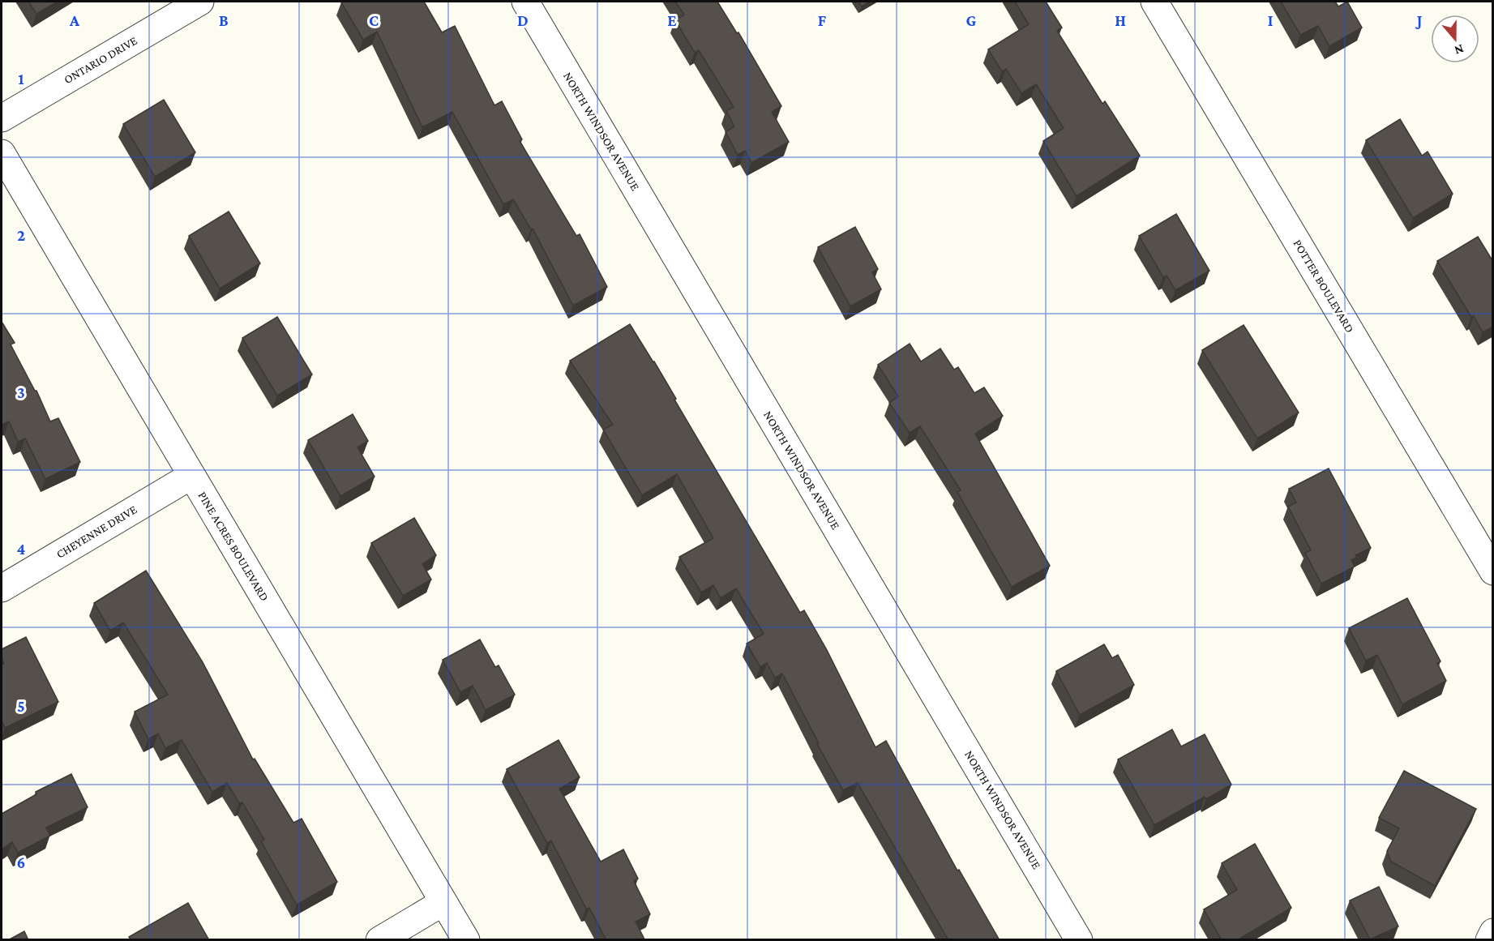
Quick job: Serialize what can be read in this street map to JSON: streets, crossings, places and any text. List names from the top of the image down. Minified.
{"streets":{"street":["ONTARIO DRIVE","NORTH WINDSOR AVENUE","POTTER BOULEVARD","CHEYENNE DRIVE","PINE ACRES BOULEVARD"]},"crossings":[["CHEYENNE DRIVE","PINE ACRES BOULEVARD"]],"north":"bottom","grid":{"columns":["A","B","C","D","E","F","G","H","I","J"],"rows":["1","2","3","4","5","6"]}}
